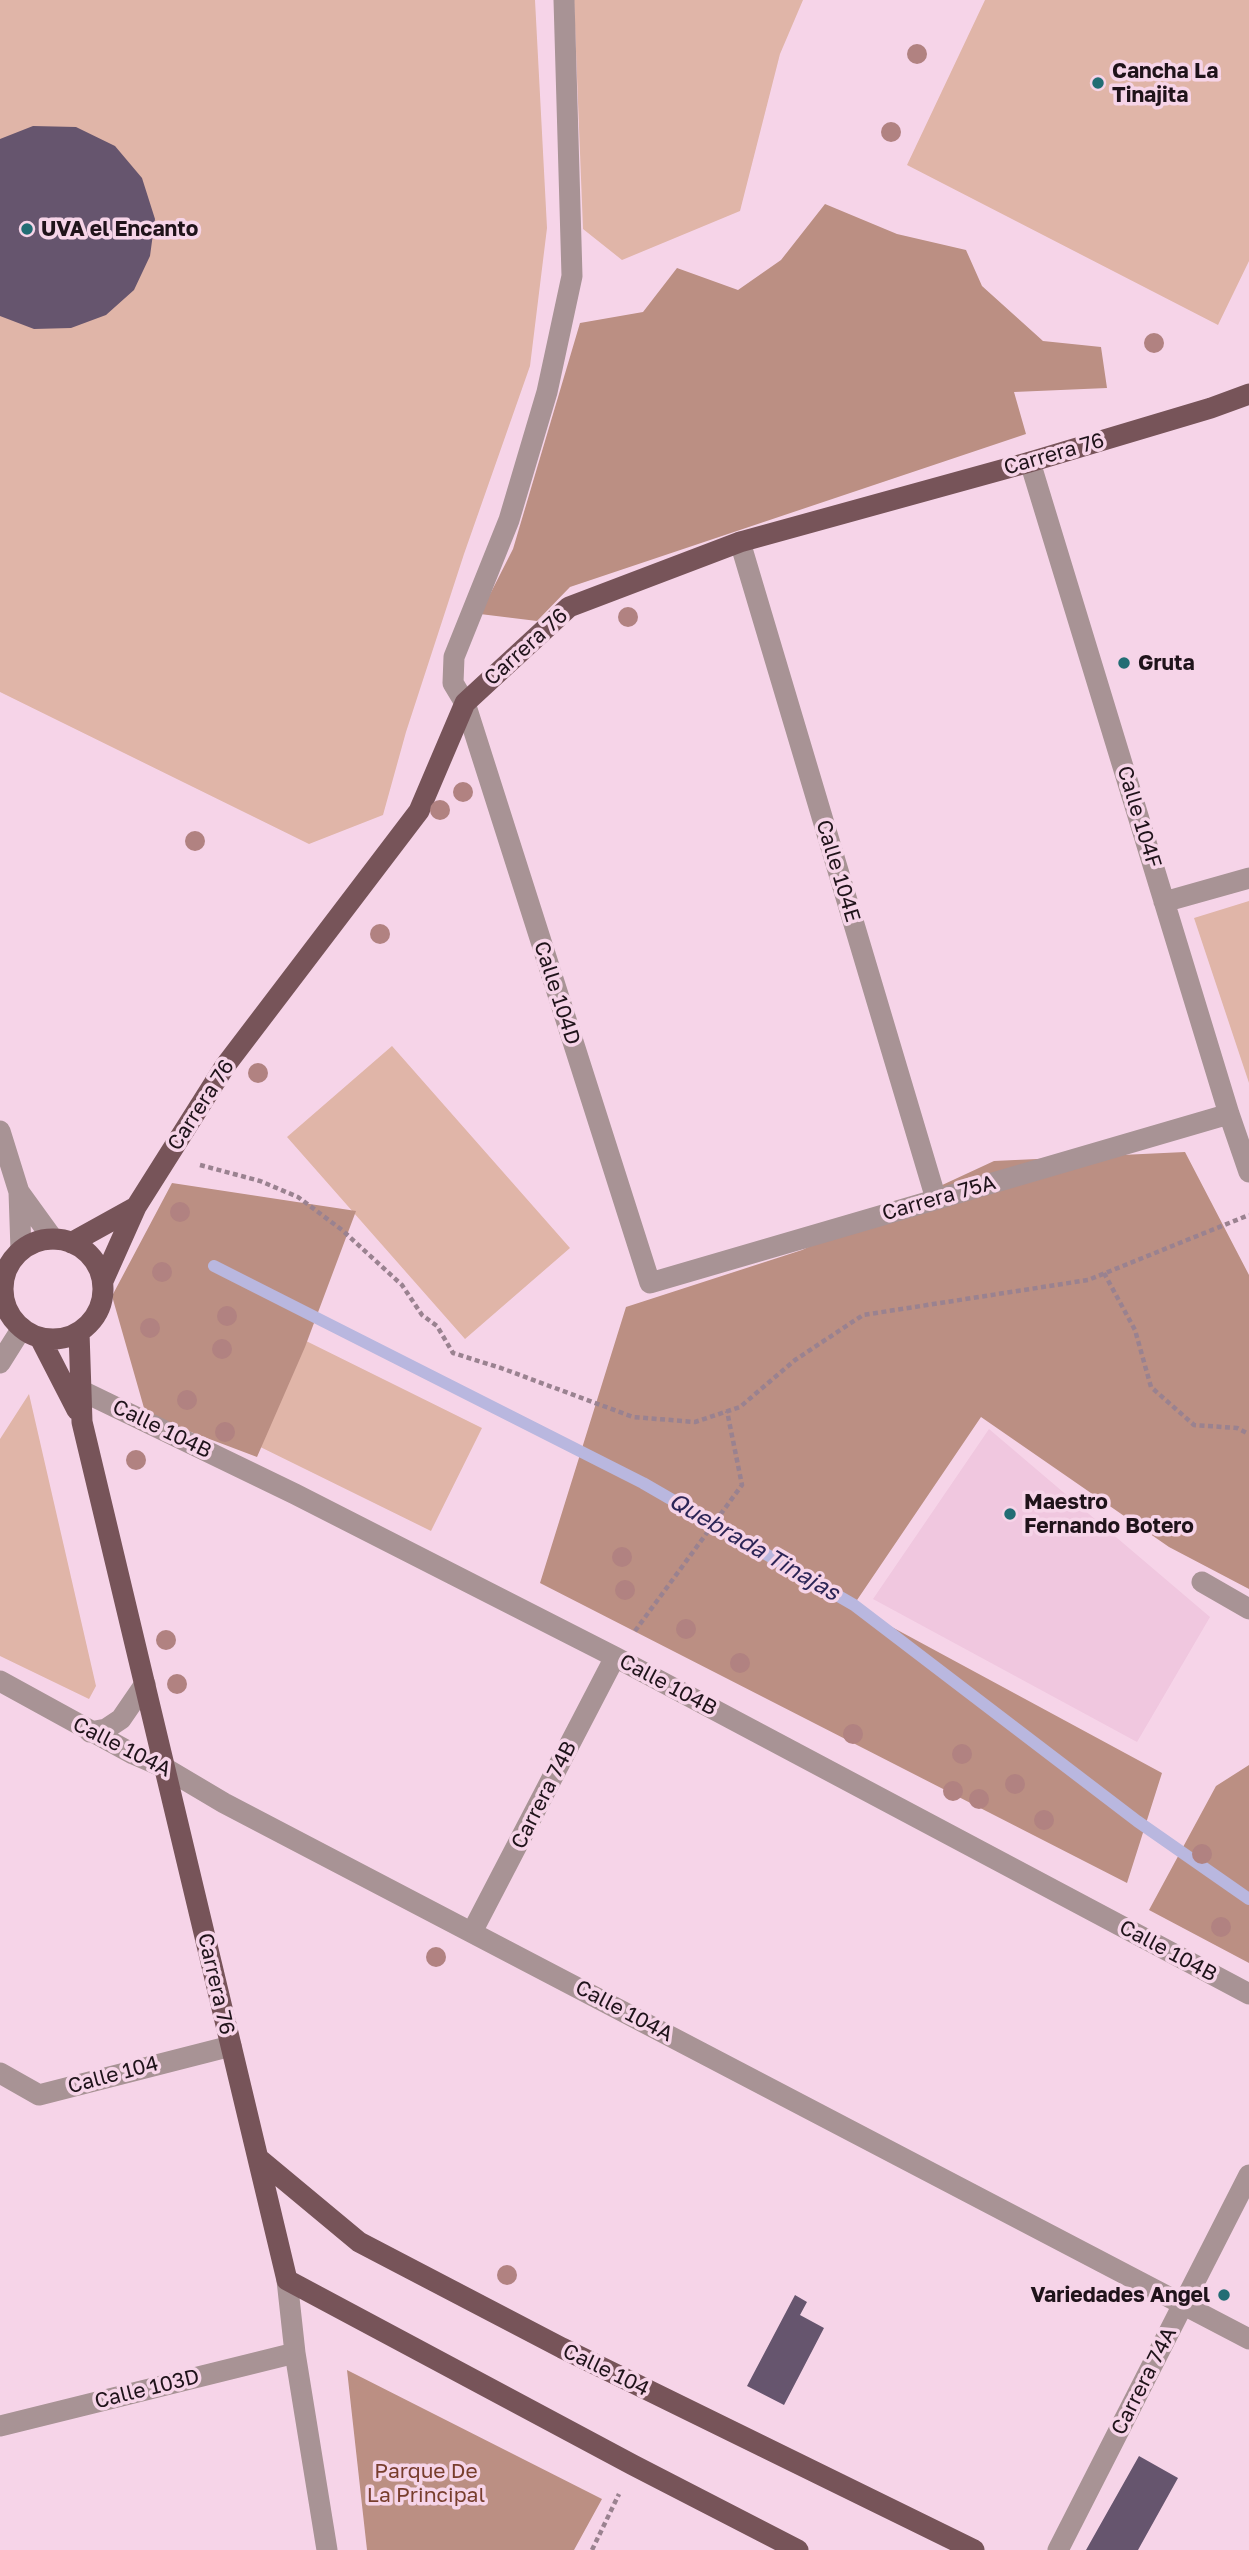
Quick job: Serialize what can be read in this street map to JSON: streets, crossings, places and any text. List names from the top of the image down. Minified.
{"streets":{"main road":["Carrera 76","Calle 104"],"street":["Calle 104F","Calle 104E","Calle 104D","Carrera 75A","Calle 104B","Calle 104A","Carrera 74B","Carrera 74A","Calle 103D"]},"crossings":[["Carrera 76","Calle 104F"],["Carrera 76","Calle 104E"],["Carrera 76","Calle 104D"],["Carrera 76","Calle 104B"],["Carrera 76","Calle 104A"],["Carrera 76","Calle 104"],["Carrera 76","Calle 103D"],["Calle 104F","Carrera 75A"],["Calle 104E","Carrera 75A"],["Calle 104D","Carrera 75A"],["Calle 104B","Carrera 74B"],["Calle 104A","Carrera 74B"],["Calle 104A","Carrera 74A"]],"water":["Quebrada Tinajas"],"parks":["Parque De La Principal"],"places":["Cancha La Tinajita","UVA el Encanto","Gruta","Maestro Fernando Botero","Variedades Angel"]}
